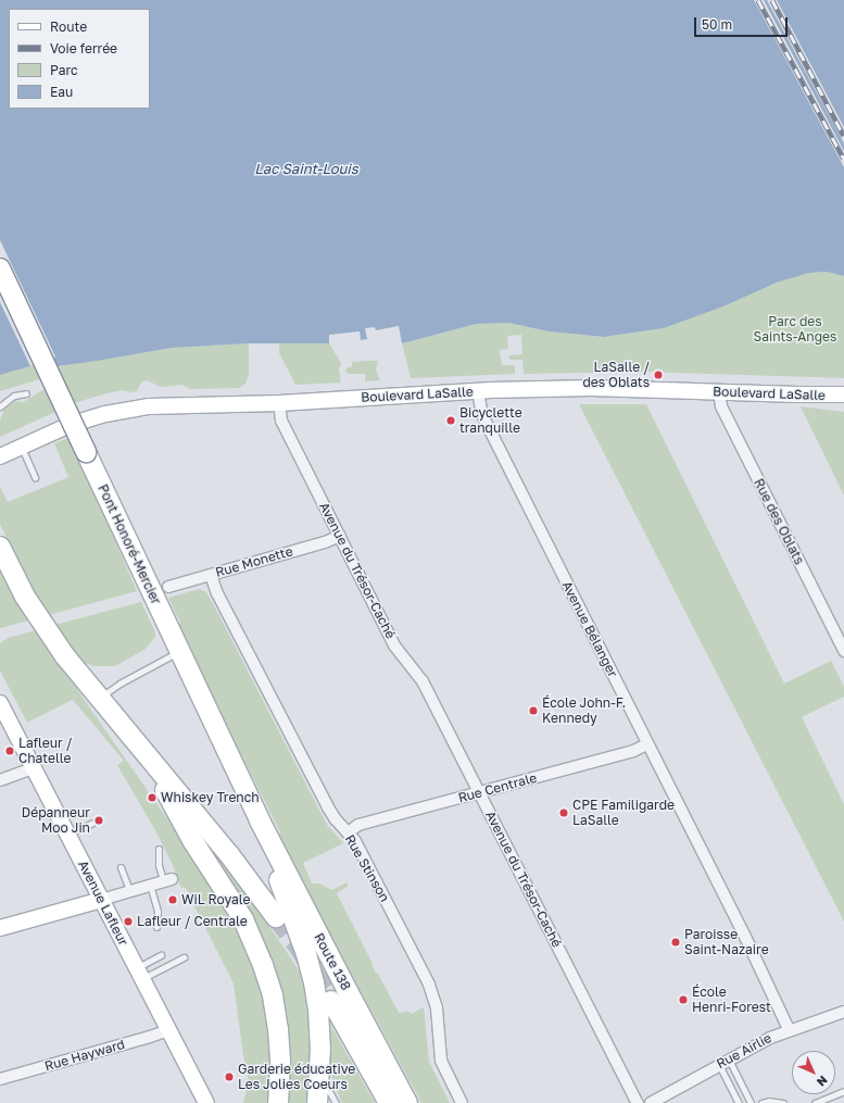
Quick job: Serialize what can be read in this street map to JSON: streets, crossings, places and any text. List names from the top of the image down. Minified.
{"streets":{"highway":["Pont Honoré-Mercier","Route 138"],"main road":["Boulevard LaSalle","Avenue Lafleur"],"street":["Rue des Oblats","Rue Monette","Avenue du Trésor-Caché","Avenue Bélanger","Rue Centrale","Rue Stinson","Rue Airlie","Rue Hayward"]},"crossings":[["Boulevard LaSalle","Rue des Oblats"],["Boulevard LaSalle","Avenue du Trésor-Caché"],["Boulevard LaSalle","Avenue Bélanger"],["Pont Honoré-Mercier","Route 138"],["Rue Monette","Avenue du Trésor-Caché"],["Rue Monette","Rue Stinson"],["Avenue du Trésor-Caché","Rue Centrale"],["Avenue Bélanger","Rue Centrale"],["Avenue Bélanger","Rue Airlie"],["Rue Centrale","Rue Stinson"],["Avenue Lafleur","Rue Hayward"]],"water":["Lac Saint-Louis"],"parks":["Parc des Saints-Anges"],"places":["LaSalle / des Oblats","Bicyclette tranquille","École John-F. Kennedy","Lafleur / Chatelle","Whiskey Trench","CPE Familigarde LaSalle","Dépanneur Moo Jin","WiL Royale","Lafleur / Centrale","Paroisse Saint-Nazaire","École Henri-Forest","Garderie éducative Les Jolies Coeurs"],"legend":["Route","Voie ferrée","Parc","Eau"],"scale_bar":"50 m","north":"bottom right"}
